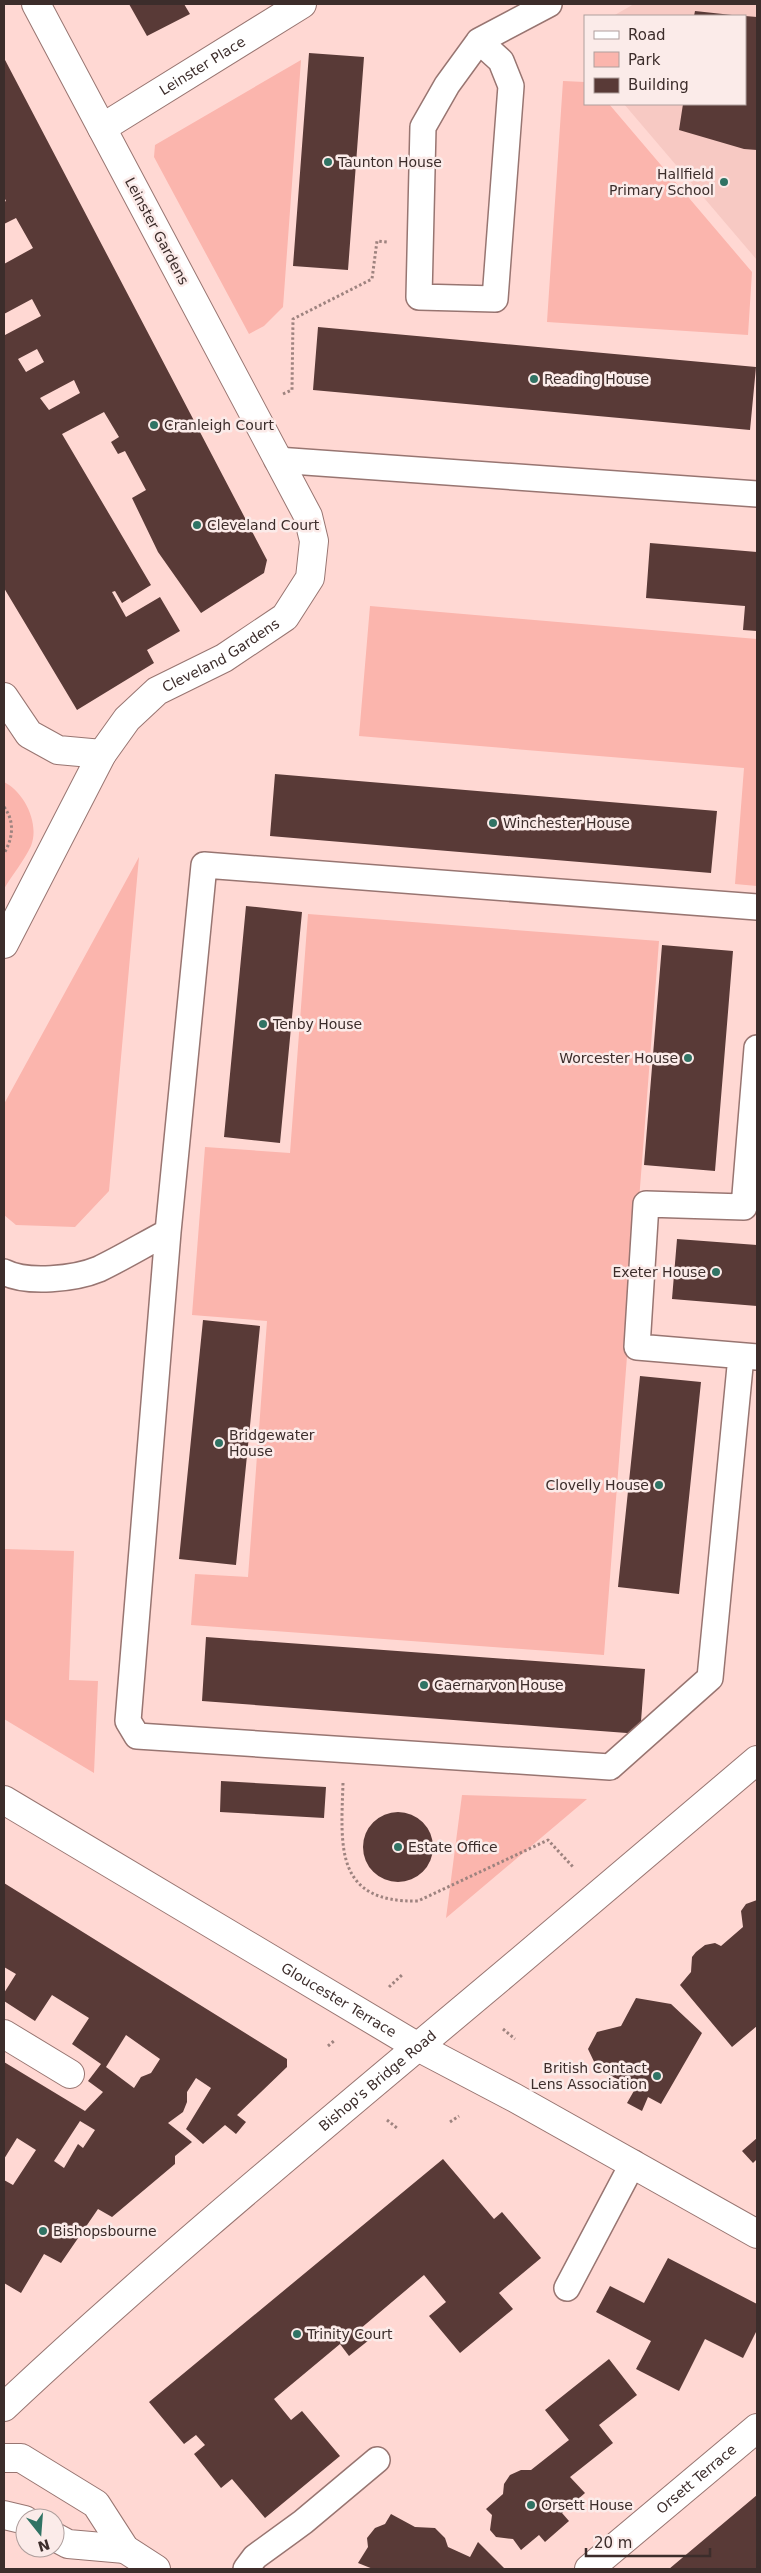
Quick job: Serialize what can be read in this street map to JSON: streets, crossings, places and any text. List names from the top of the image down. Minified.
{"streets":{"street":["Leinster Place","Leinster Gardens","Cleveland Gardens","Gloucester Terrace","Bishop's Bridge Road","Orsett Terrace"]},"crossings":[["Leinster Place","Leinster Gardens"],["Leinster Gardens","Cleveland Gardens"],["Gloucester Terrace","Bishop's Bridge Road"]],"places":["Taunton House","Hallfield Primary School","Reading House","Cranleigh Court","Cleveland Court","Winchester House","Tenby House","Worcester House","Exeter House","Bridgewater House","Clovelly House","Caernarvon House","Estate Office","British Contact Lens Association","Bishopsbourne","Trinity Court","Orsett House"],"legend":["Road","Park","Building"],"scale_bar":"20 m","north":"bottom"}
